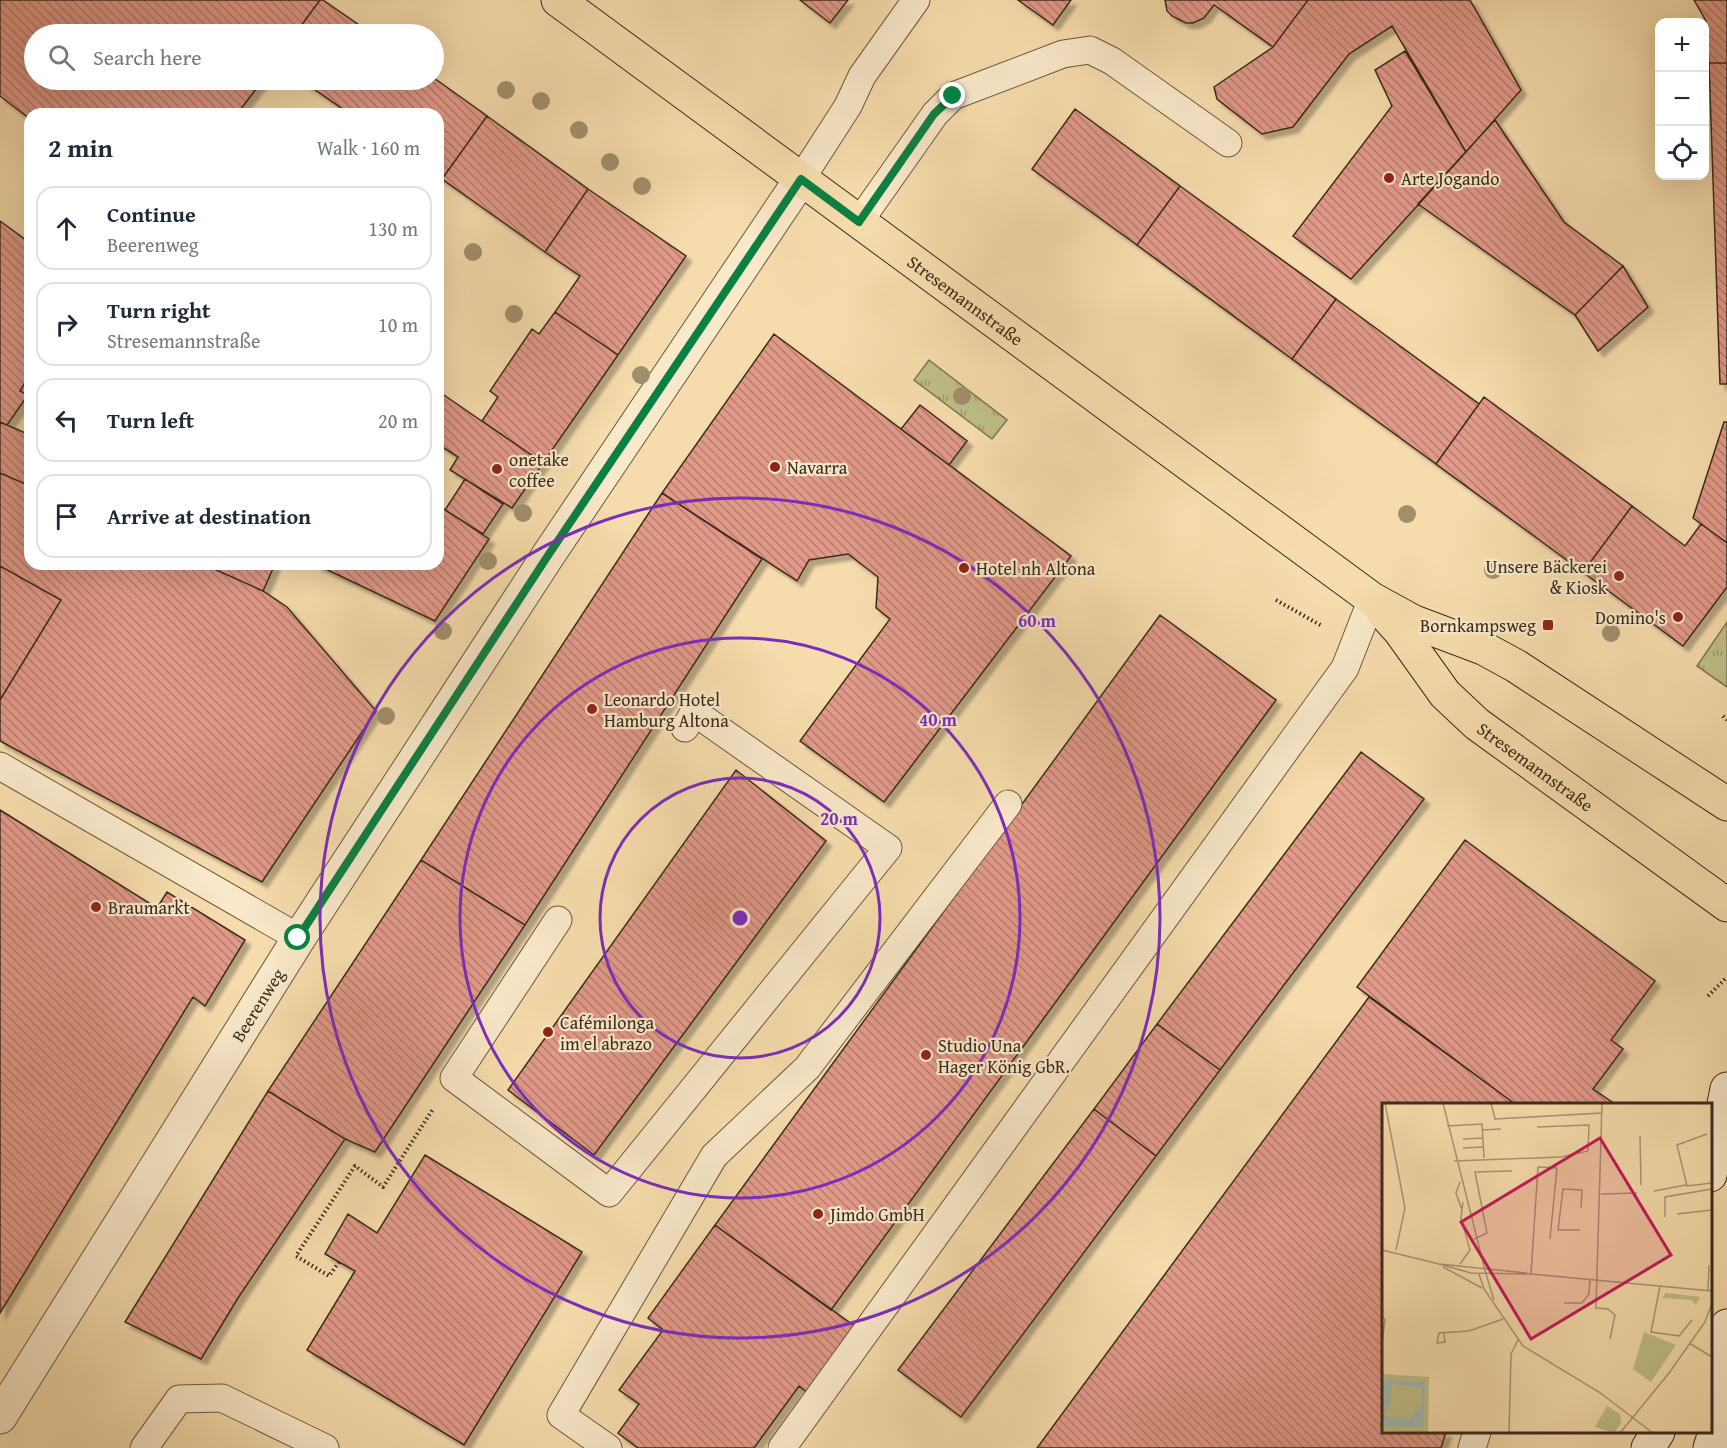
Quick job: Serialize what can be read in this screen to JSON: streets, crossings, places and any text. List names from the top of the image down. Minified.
{"streets":{"main road":["Stresemannstraße"],"street":["Beerenweg"]},"crossings":[["Stresemannstraße","Beerenweg"]],"places":{"other":["Arte Jogando","Navarra","onetake coffee","Hotel nh Altona","Unsere Bäckerei & Kiosk","Domino's","Leonardo Hotel Hamburg Altona","Braumarkt","Cafémilonga im el abrazo","Studio Una Hager König GbR.","Jimdo GmbH"],"transit":["Bornkampsweg"]},"page":{"map_buttons":["+","−"],"search":"Search here","heading":["2 min","Walk · 160 m"],"list":[["Continue","Beerenweg","130 m"],["Turn right","Stresemannstraße","10 m"],["Turn left","20 m"],"Arrive at destination"]},"rings":["60 m","40 m","20 m"]}
